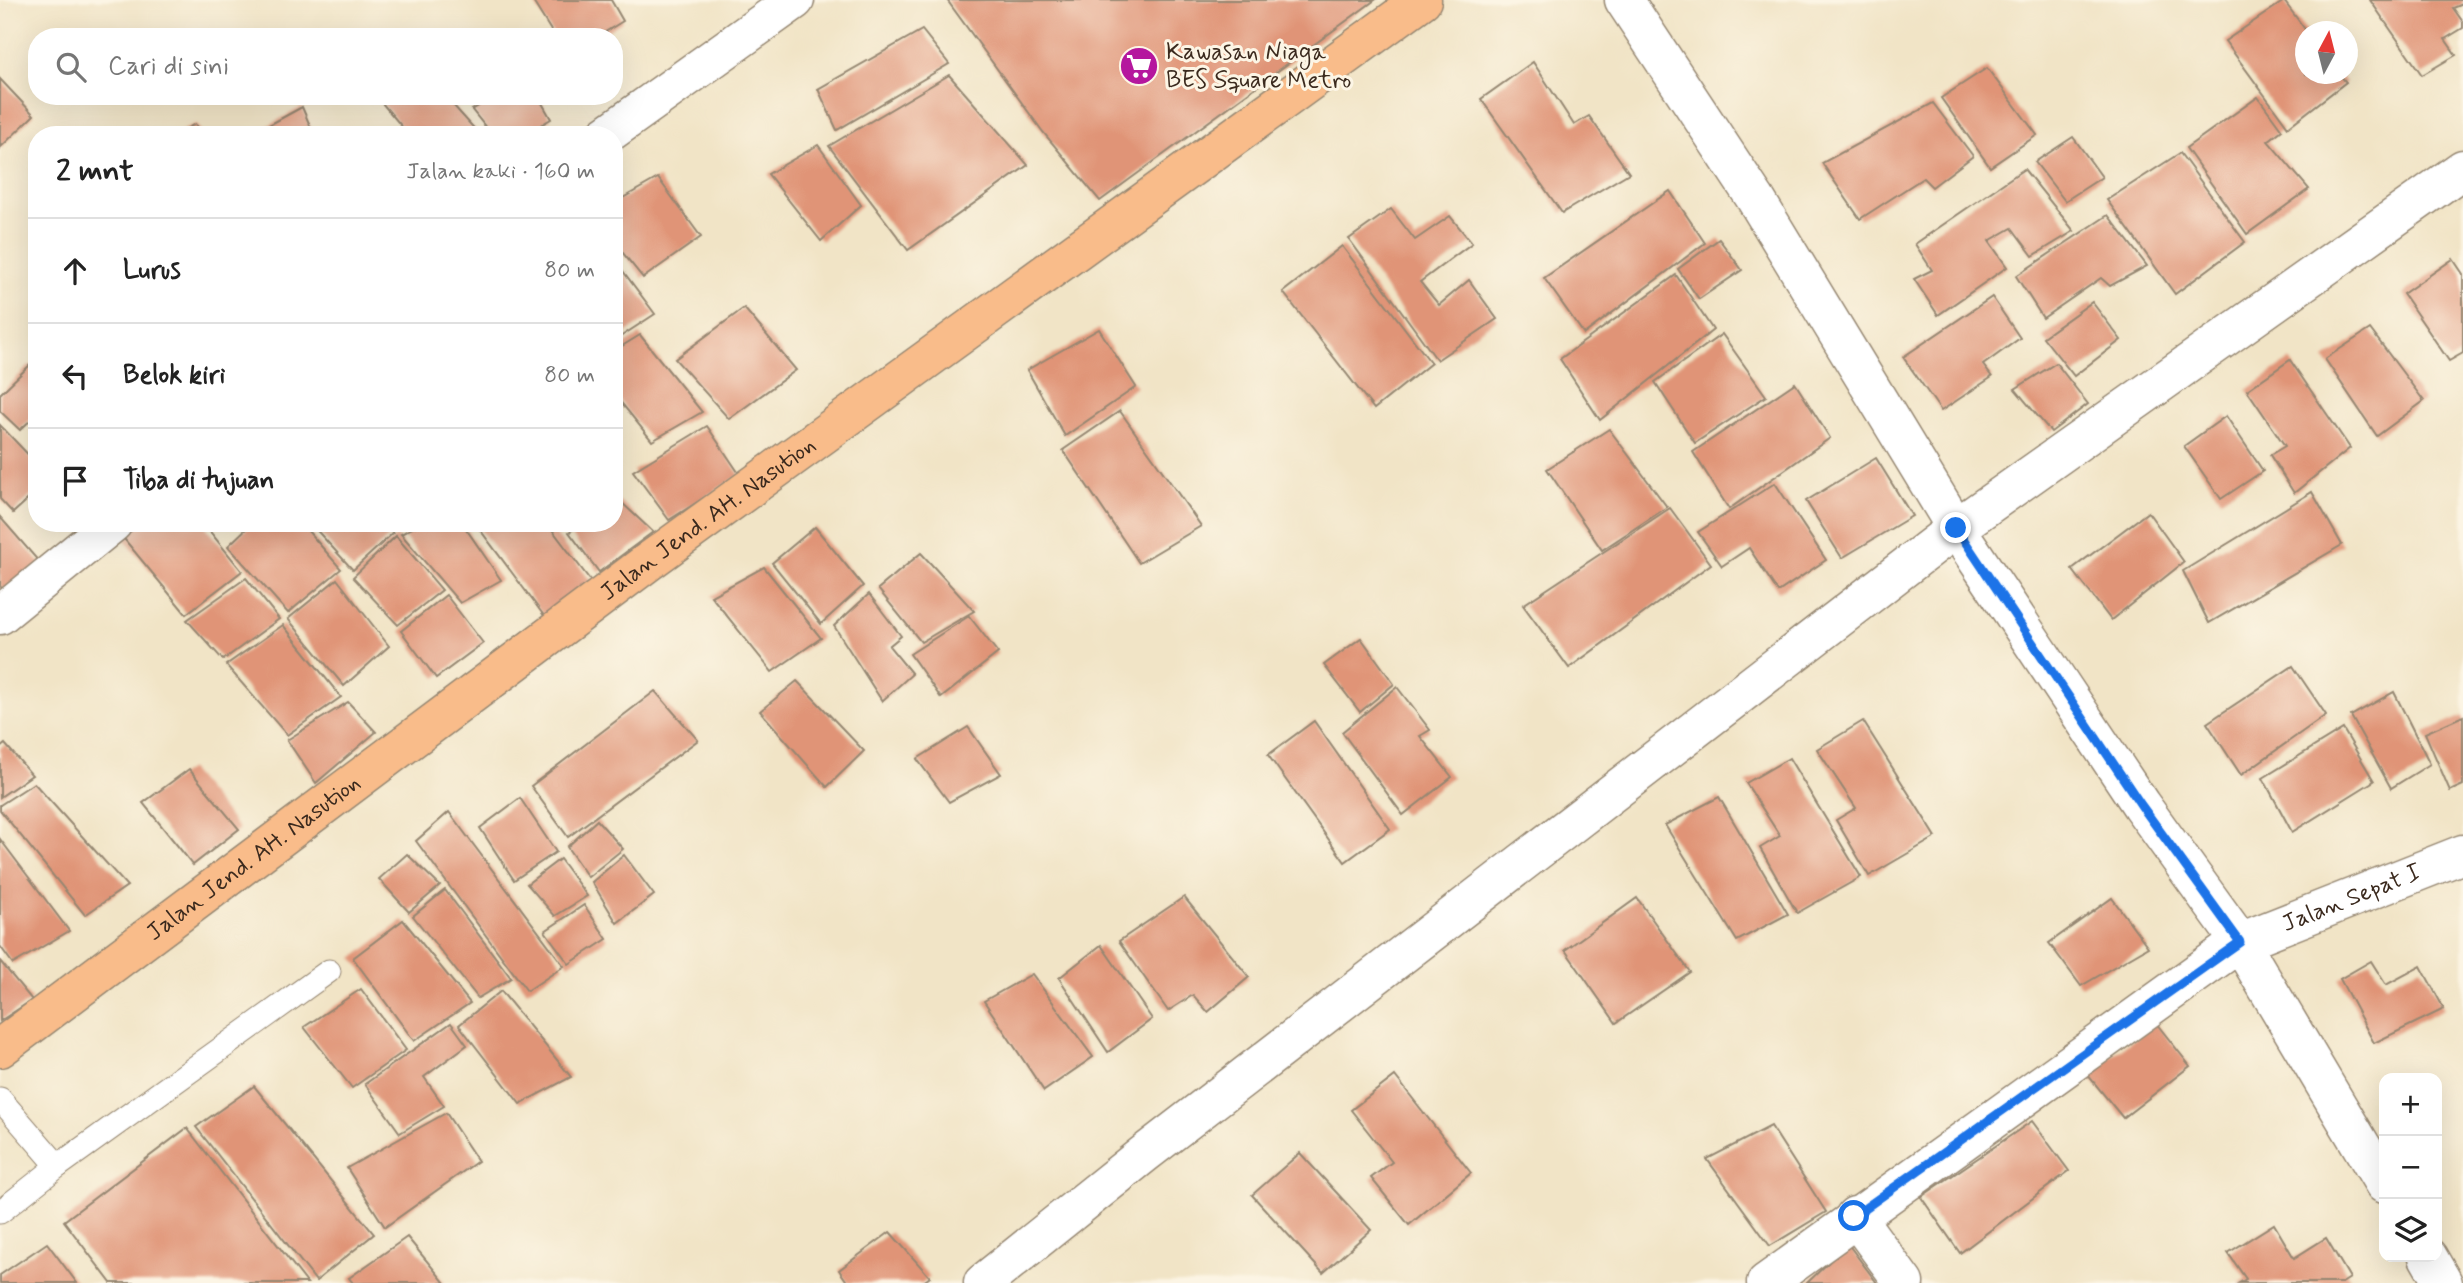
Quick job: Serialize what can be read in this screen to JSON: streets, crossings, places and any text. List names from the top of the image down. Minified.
{"streets":{"highway":["Jalan Jend. AH. Nasution"],"street":["Jalan Sepat I"]},"places":{"supermarket":["Kawasan Niaga BES Square Metro"]},"north":"top","page":{"search":"Cari di sini","heading":["2 mnt","Jalan kaki · 160 m"],"list":[["Lurus","80 m"],["Belok kiri","80 m"],"Tiba di tujuan"],"map_buttons":["+","−"]}}
